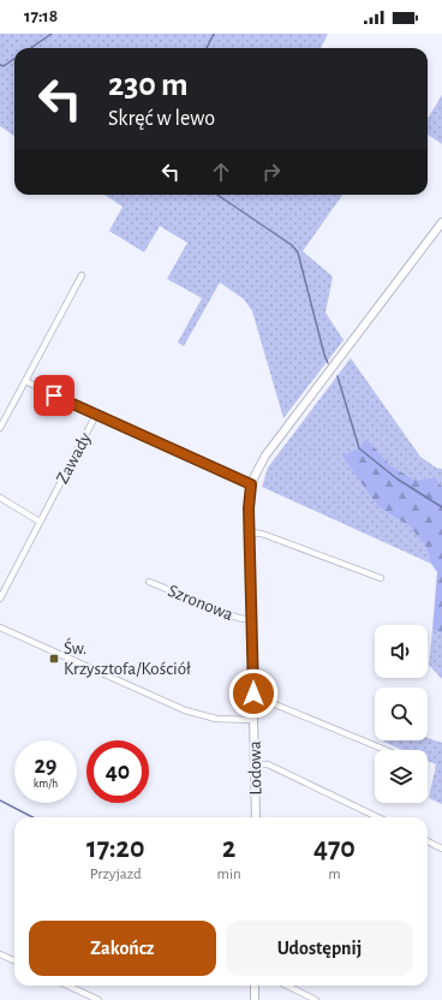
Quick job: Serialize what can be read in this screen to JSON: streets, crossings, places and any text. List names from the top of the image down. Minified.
{"streets":{"street":["Zawady","Szronowa","Lodowa"]},"crossings":[["Szronowa","Lodowa"]],"places":{"transit":["Św. Krzysztofa/Kościół"]},"page":{"status":"17:18","turn":["230 m","Skręć w lewo"],"speed":"29 km/h","limit":"40","eta":["17:20","Przyjazd","2","min","470","m"],"buttons":["Zakończ","Udostępnij"]}}
